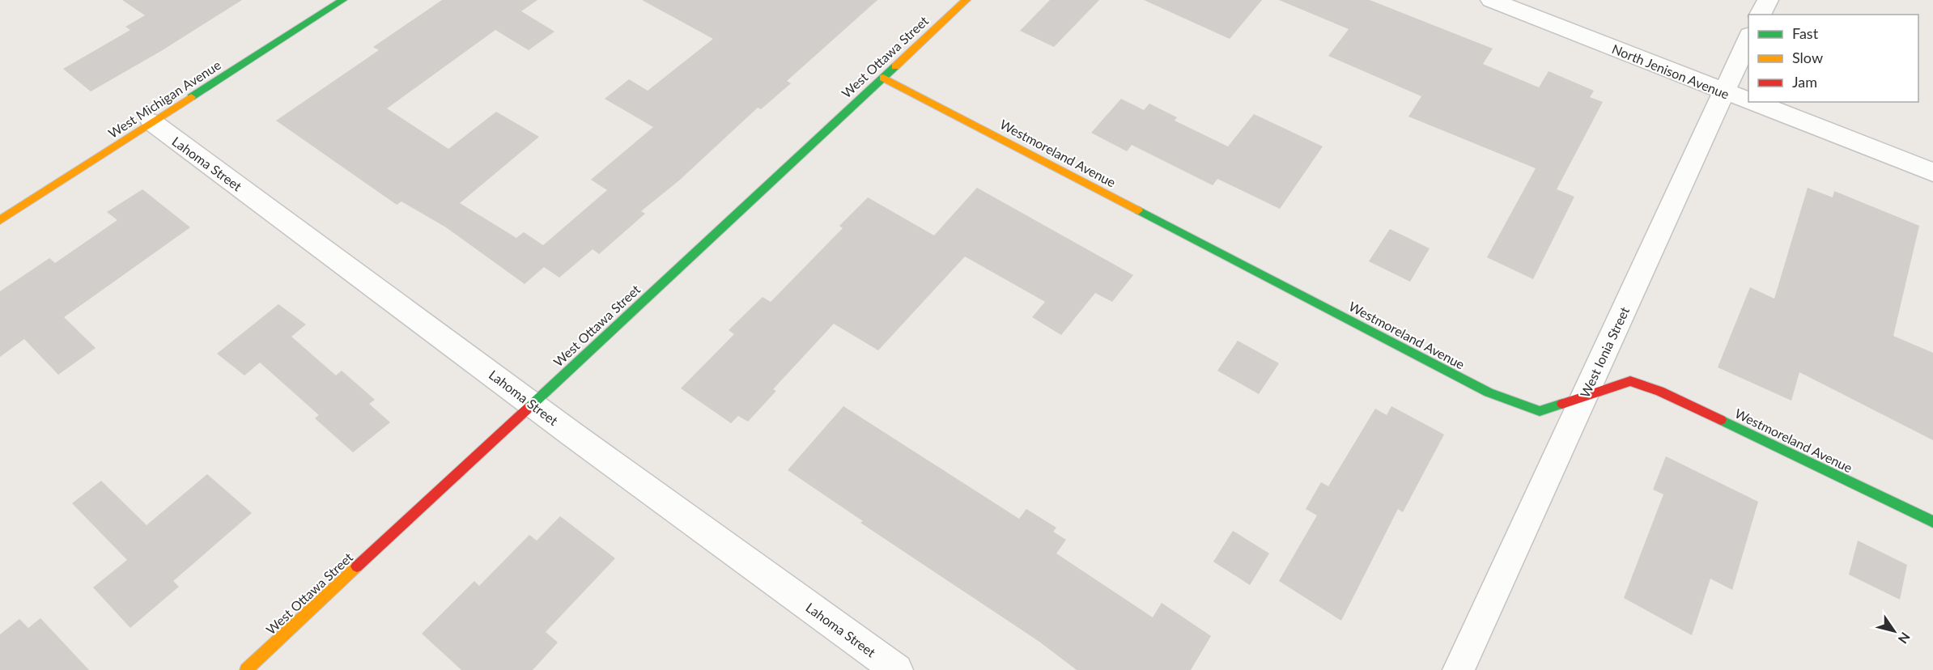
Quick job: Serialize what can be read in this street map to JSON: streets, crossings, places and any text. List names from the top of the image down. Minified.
{"streets":{"street":["West Ottawa Street","North Jenison Avenue","West Michigan Avenue","Westmoreland Avenue","Lahoma Street","West Ionia Street"]},"crossings":[["West Ottawa Street","Westmoreland Avenue"],["West Ottawa Street","Lahoma Street"],["North Jenison Avenue","West Ionia Street"],["West Michigan Avenue","Lahoma Street"],["Westmoreland Avenue","West Ionia Street"]],"legend":["Fast","Slow","Jam"],"north":"bottom right"}
